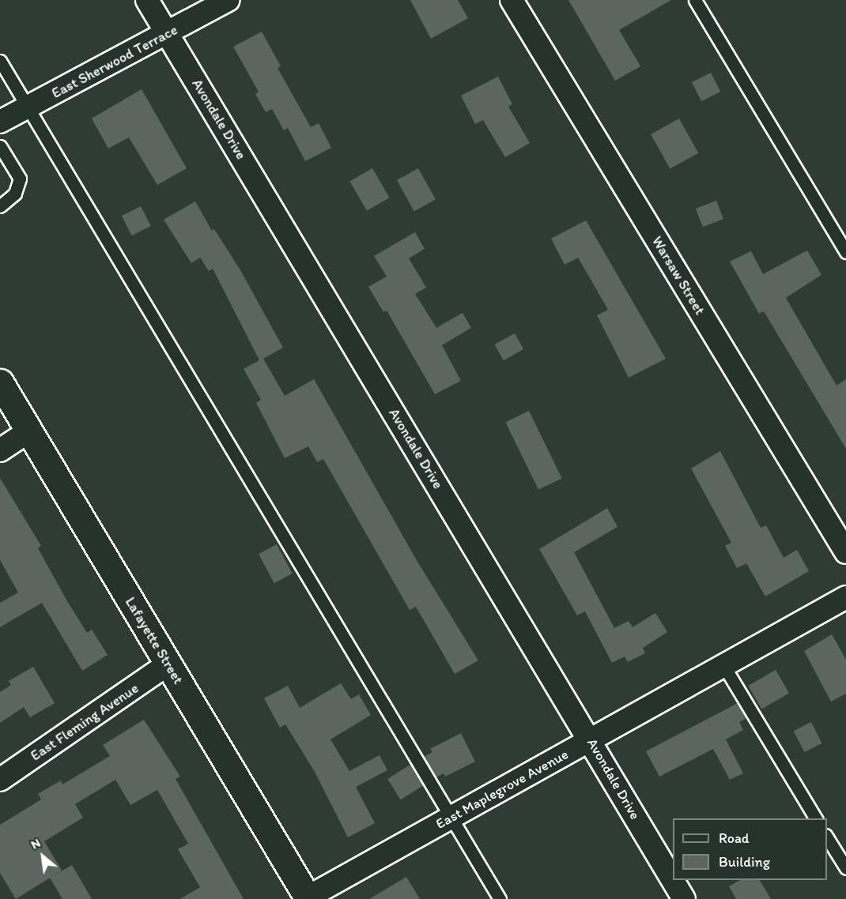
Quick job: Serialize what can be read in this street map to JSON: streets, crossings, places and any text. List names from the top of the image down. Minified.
{"streets":{"highway":["Lafayette Street"],"street":["East Sherwood Terrace","Avondale Drive","Warsaw Street","East Fleming Avenue","East Maplegrove Avenue"]},"crossings":[["East Sherwood Terrace","Avondale Drive"],["Avondale Drive","East Maplegrove Avenue"],["Lafayette Street","East Fleming Avenue"],["Lafayette Street","East Maplegrove Avenue"]],"legend":["Road","Building"],"north":"top left"}
